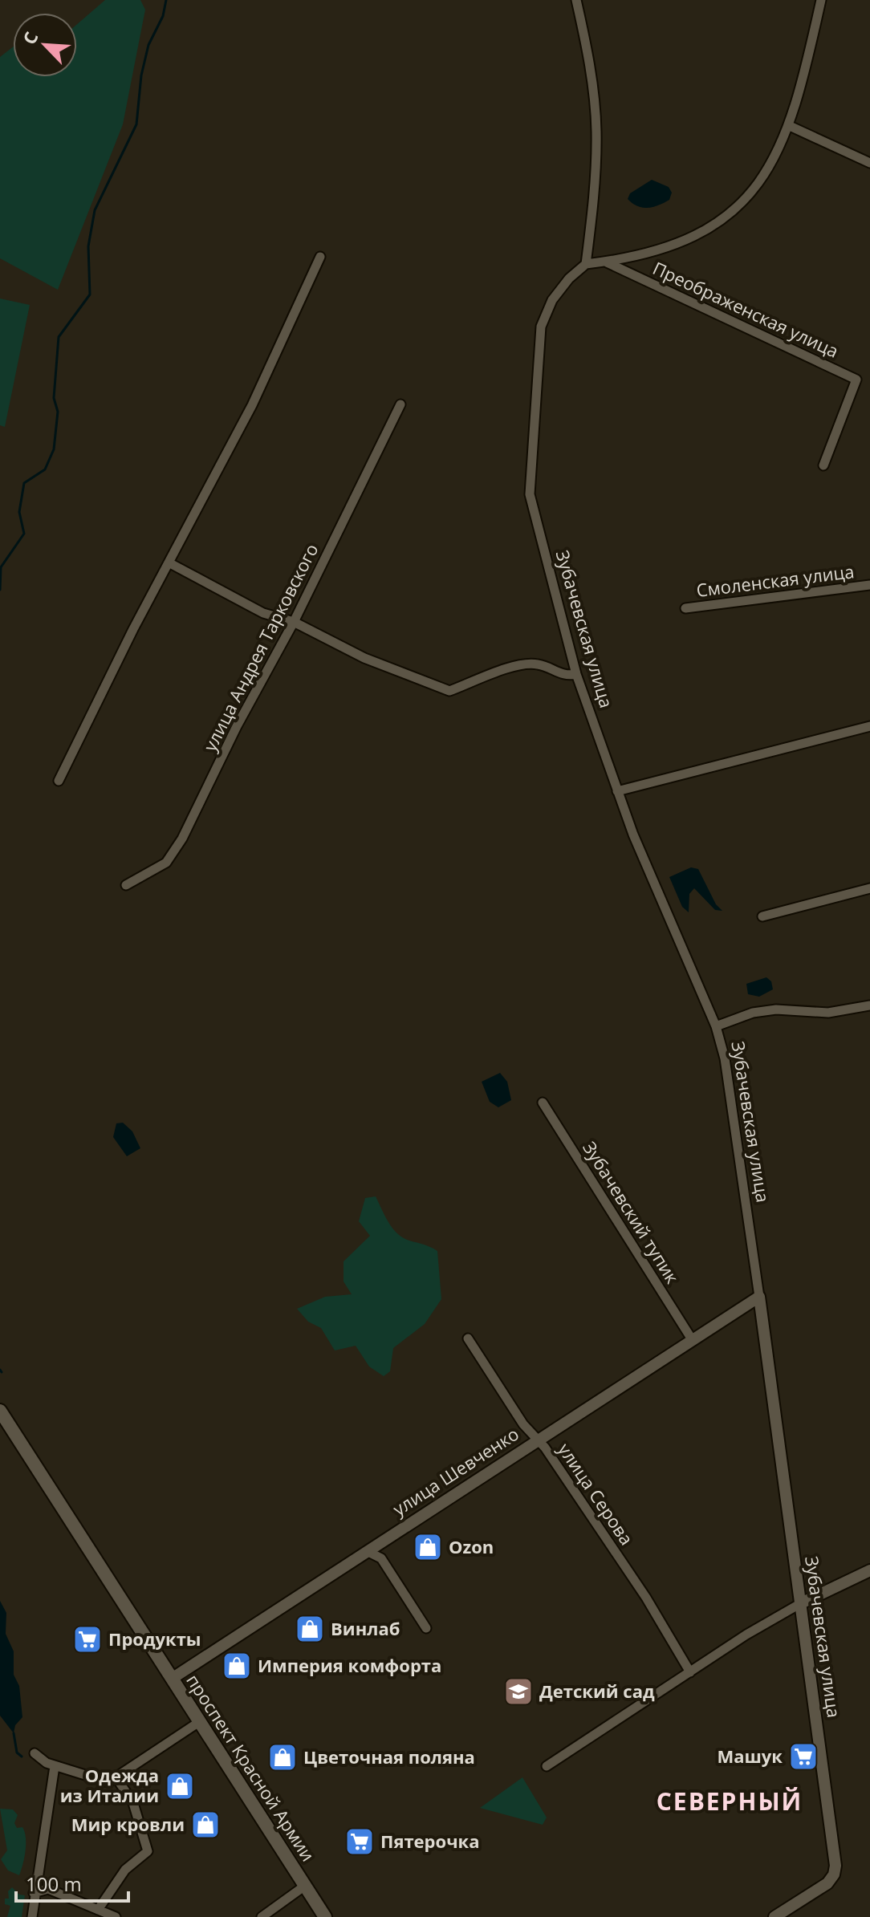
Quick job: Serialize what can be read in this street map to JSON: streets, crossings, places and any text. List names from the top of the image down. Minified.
{"streets":{"main road":["проспект Красной Армии"],"street":["Преображенская улица","Смоленская улица","Зубачевская улица","улица Андрея Тарковского","Зубачевский тупик","улица Шевченко","улица Серова"]},"crossings":[["Зубачевская улица","улица Шевченко"],["Зубачевский тупик","улица Шевченко"],["улица Шевченко","улица Серова"],["улица Шевченко","проспект Красной Армии"]],"districts":["СЕВЕРНЫЙ"],"places":{"shop":["Ozon","Винлаб","Империя комфорта","Цветочная поляна","Одежда из Италии","Мир кровли"],"supermarket":["Продукты","Машук","Пятерочка"],"school or university":["Детский сад"]},"scale_bar":"100 m","north":"top left"}
